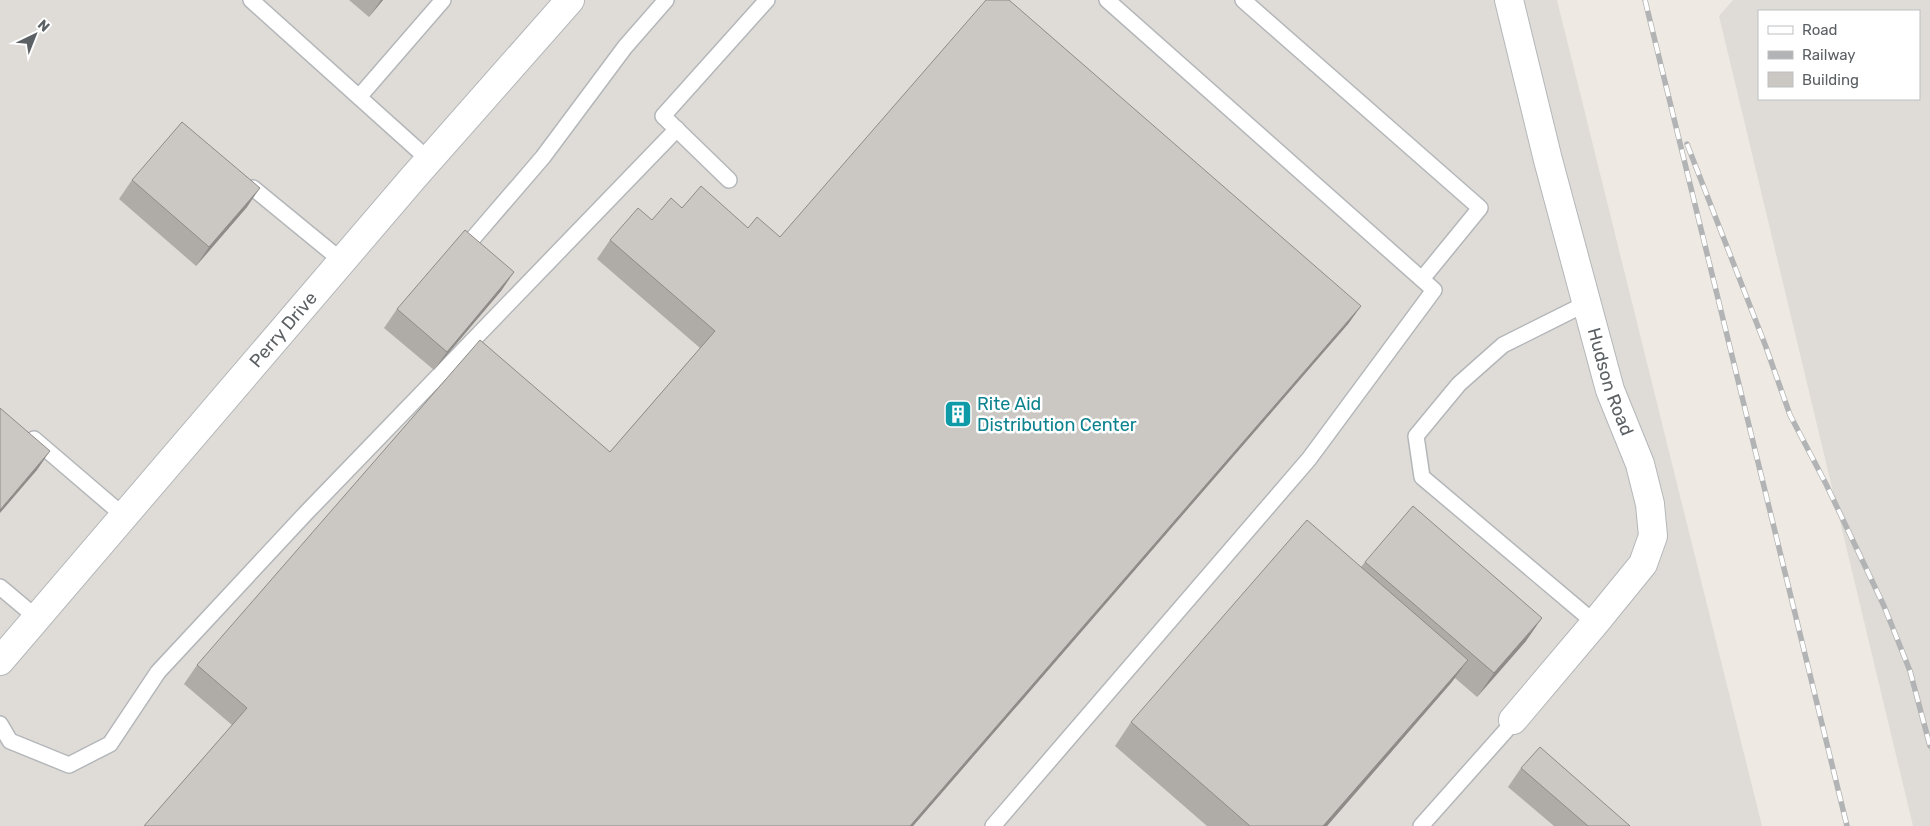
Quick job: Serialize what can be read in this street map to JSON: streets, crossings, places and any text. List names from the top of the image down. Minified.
{"streets":{"street":["Perry Drive","Hudson Road"]},"places":{"building":["Rite Aid Distribution Center"]},"legend":["Road","Railway","Building"],"north":"top right"}
